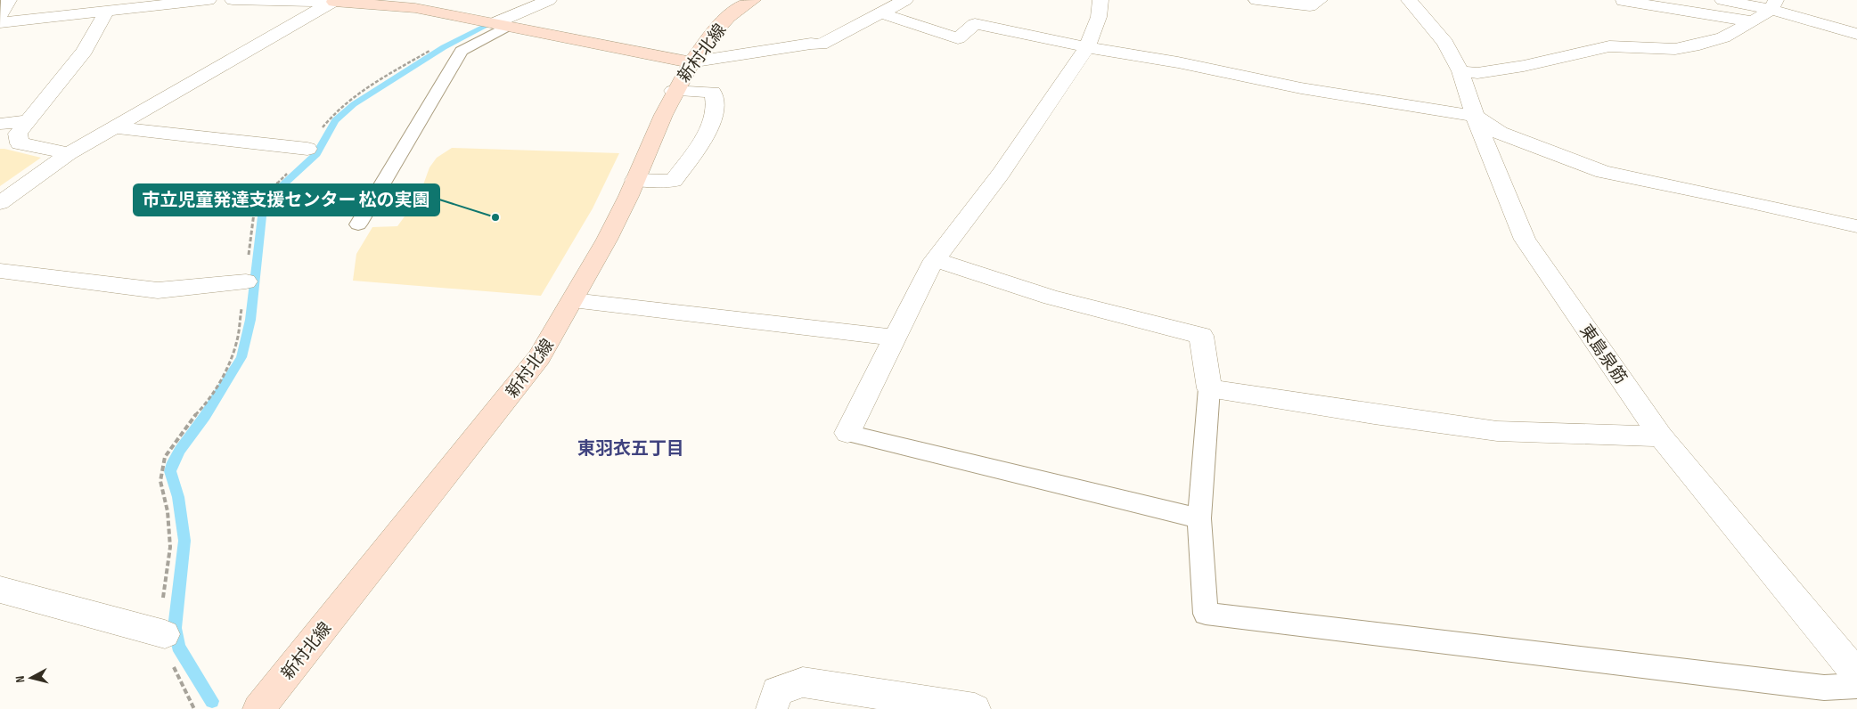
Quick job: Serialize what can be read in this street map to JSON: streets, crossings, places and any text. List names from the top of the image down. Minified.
{"streets":{"street":["新村北線","東島泉筋"]},"districts":["東羽衣五丁目"],"places":["市立児童発達支援センター 松の実園"],"north":"left"}
